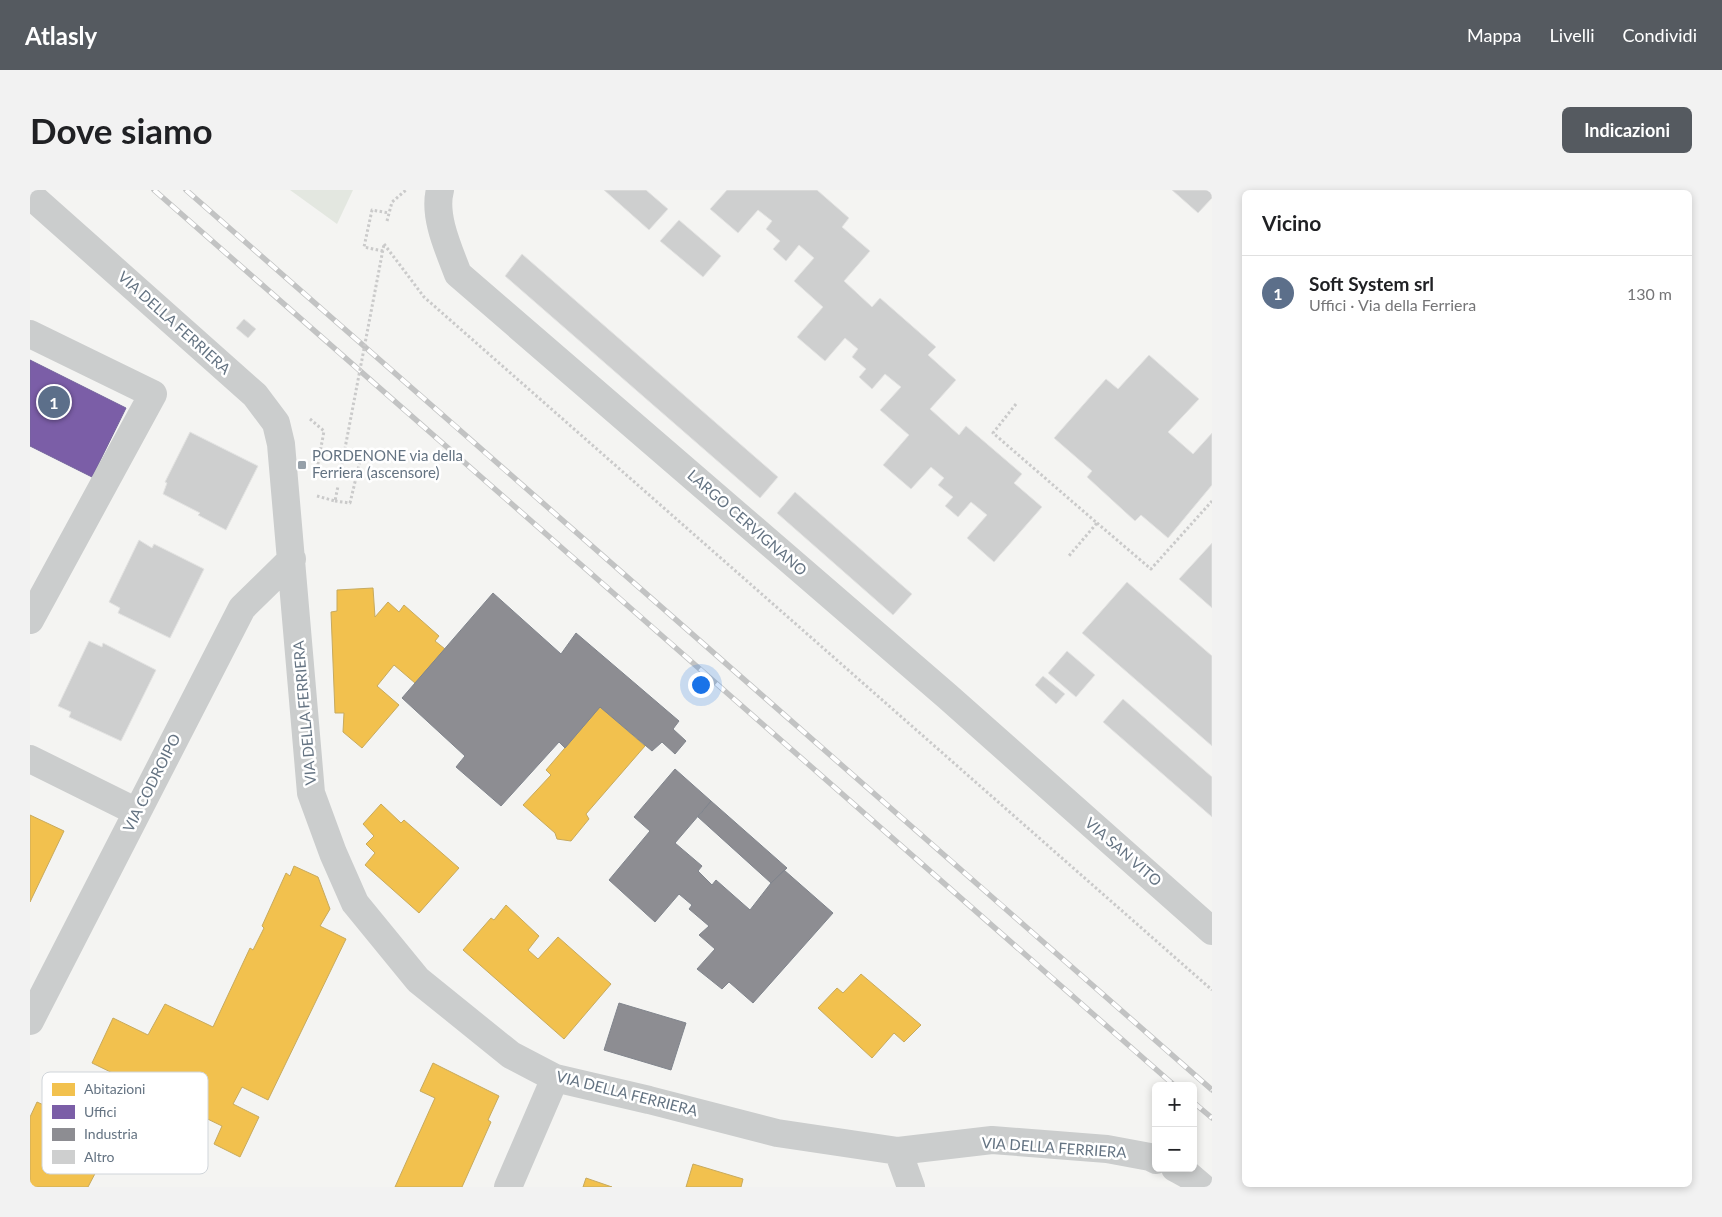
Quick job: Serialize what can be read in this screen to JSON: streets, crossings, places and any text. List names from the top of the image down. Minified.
{"streets":{"street":["VIA DELLA FERRIERA","LARGO CERVIGNANO","VIA CODROIPO","VIA SAN VITO"]},"crossings":[["VIA DELLA FERRIERA","VIA CODROIPO"],["LARGO CERVIGNANO","VIA SAN VITO"]],"places":{"transit":["PORDENONE via della Ferriera (ascensore)"]},"legend":["Abitazioni","Uffici","Industria","Altro"],"page":{"header":"Atlasly","nav":["Mappa","Livelli","Condividi"],"buttons":"Indicazioni","title":"Dove siamo","heading":"Vicino","list":[{"mark":"1","name":"Soft System srl","note":"Uffici · Via della Ferriera","value":"130 m"}],"pins":"1","map_buttons":["+","−"]}}
